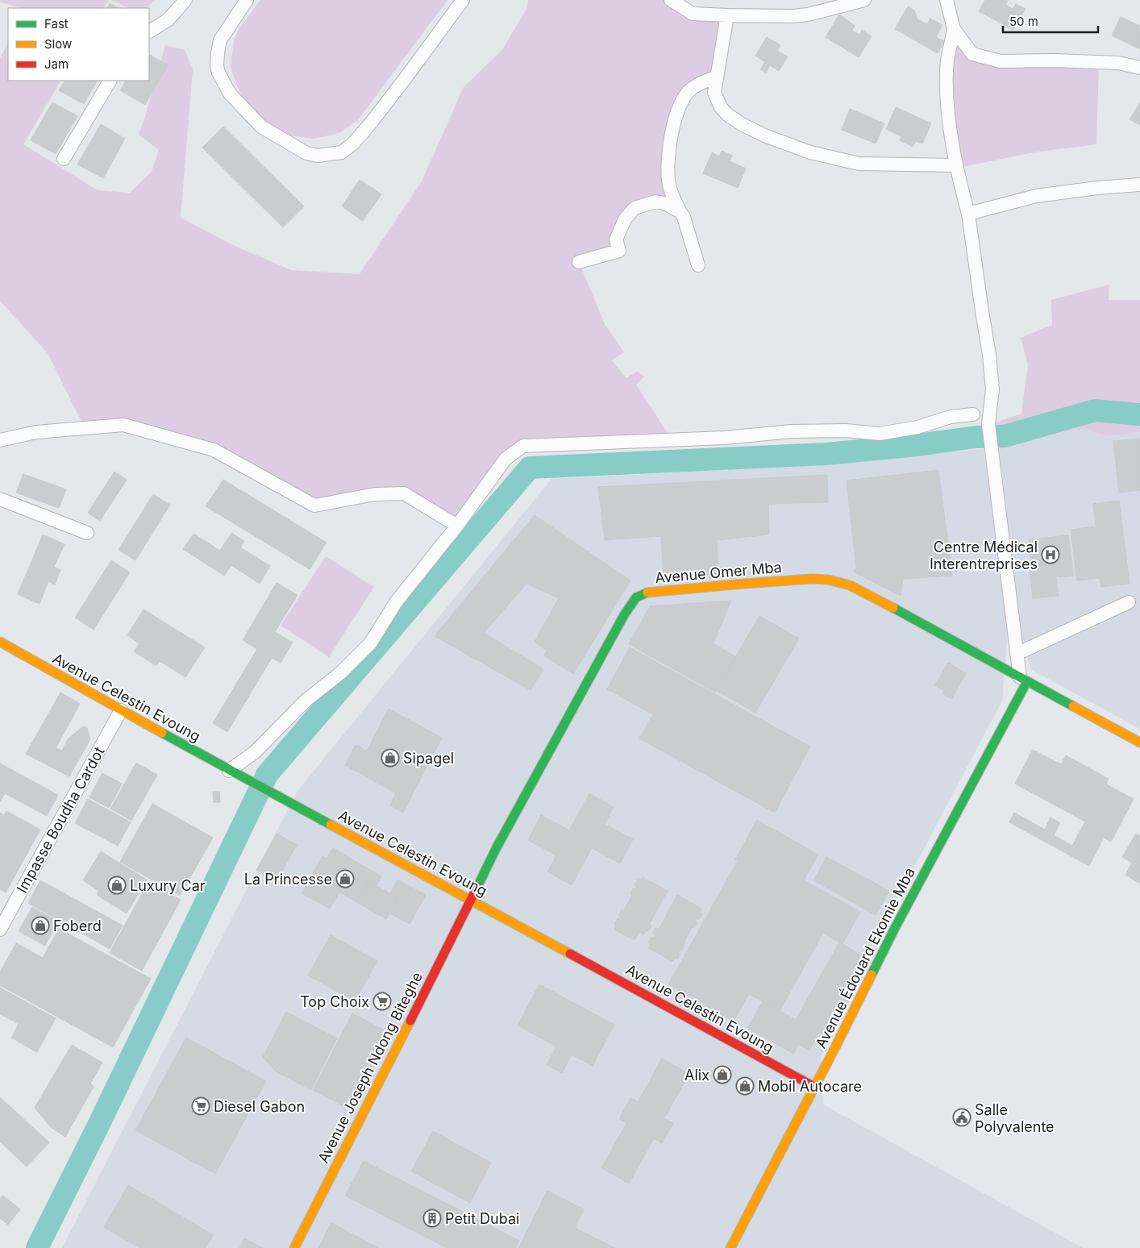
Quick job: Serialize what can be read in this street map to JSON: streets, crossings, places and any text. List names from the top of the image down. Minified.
{"streets":{"street":["Avenue Omer Mba","Avenue Celestin Evoung","Impasse Boudha Cardot","Avenue Édouard Ekomie Mba","Avenue Joseph Ndong Biteghe"]},"crossings":[["Avenue Omer Mba","Avenue Celestin Evoung"],["Avenue Omer Mba","Avenue Édouard Ekomie Mba"],["Avenue Omer Mba","Avenue Joseph Ndong Biteghe"],["Avenue Celestin Evoung","Impasse Boudha Cardot"],["Avenue Celestin Evoung","Avenue Édouard Ekomie Mba"],["Avenue Celestin Evoung","Avenue Joseph Ndong Biteghe"]],"places":{"hospital":["Centre Médical Interentreprises"],"shop":["Sipagel","La Princesse","Luxury Car","Foberd","Alix","Mobil Autocare"],"supermarket":["Top Choix","Diesel Gabon"],"public building":["Salle Polyvalente"],"building":["Petit Dubai"]},"legend":["Fast","Slow","Jam"],"scale_bar":"50 m"}
